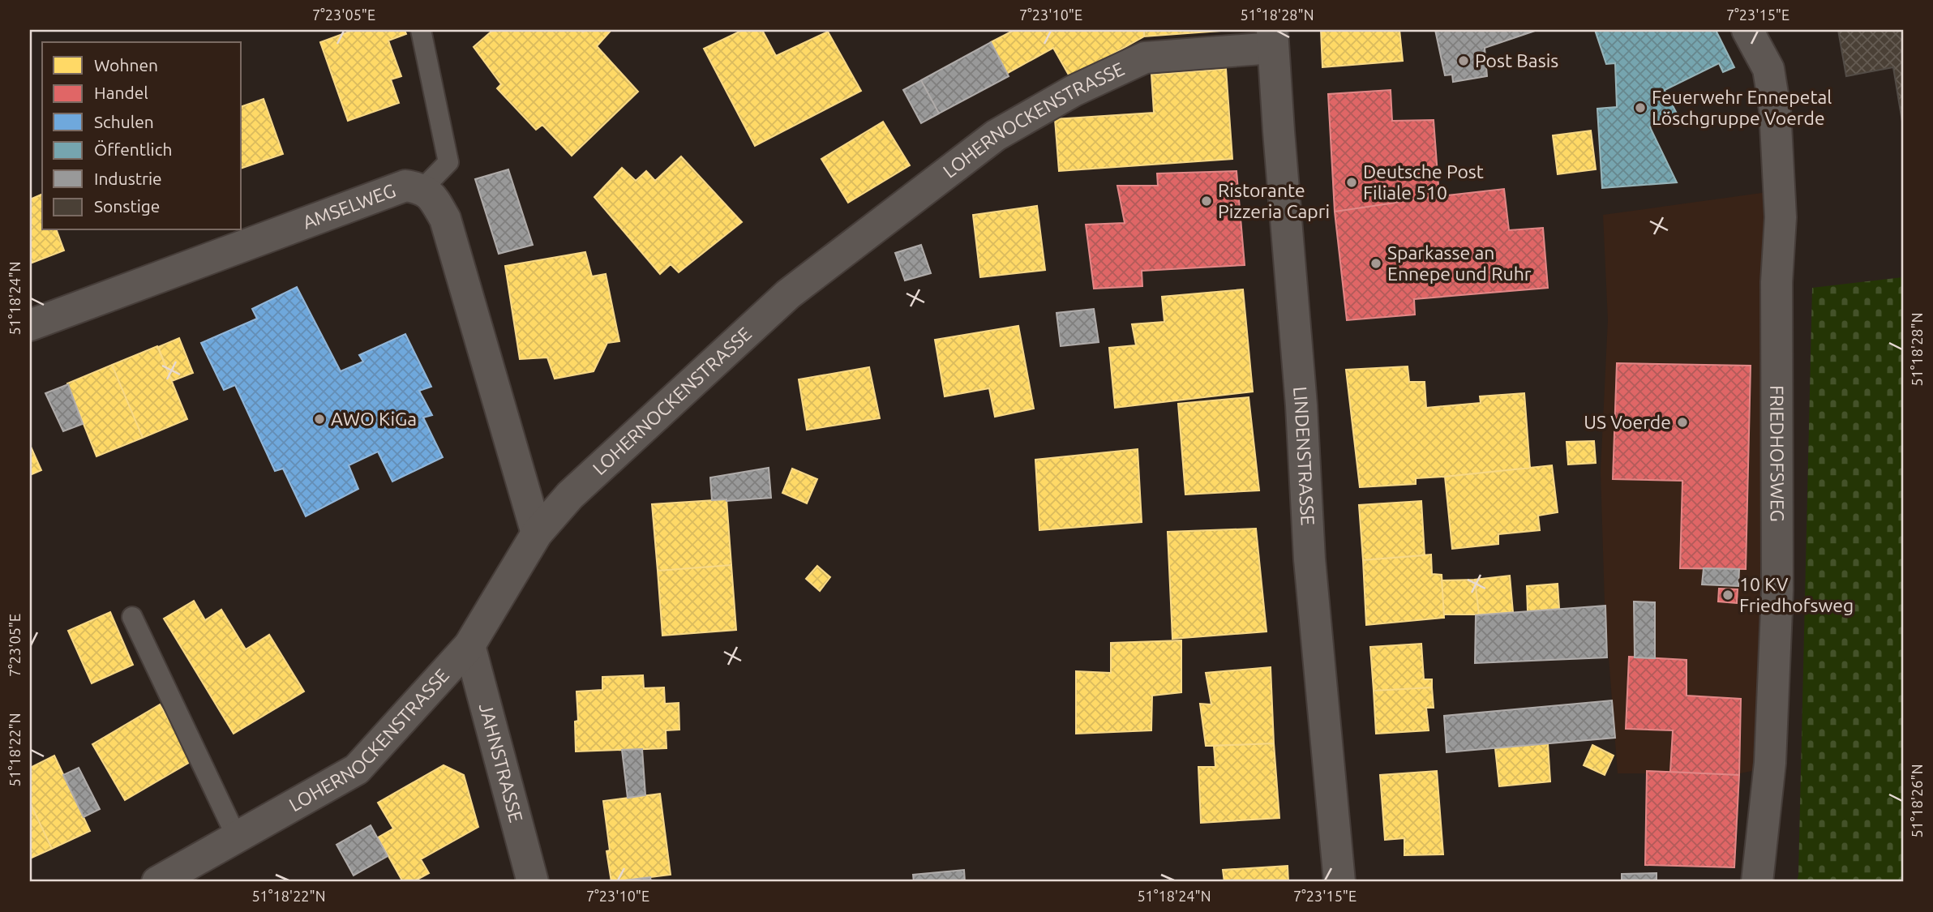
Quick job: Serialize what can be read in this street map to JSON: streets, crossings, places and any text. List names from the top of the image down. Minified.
{"streets":{"street":["LOHERNOCKENSTRASSE","AMSELWEG","FRIEDHOFSWEG","LINDENSTRASSE","JAHNSTRASSE"]},"crossings":[["LOHERNOCKENSTRASSE","AMSELWEG"],["LOHERNOCKENSTRASSE","LINDENSTRASSE"],["LOHERNOCKENSTRASSE","JAHNSTRASSE"]],"places":["Post Basis","Feuerwehr Ennepetal Löschgruppe Voerde","Deutsche Post Filiale 510","Ristorante Pizzeria Capri","Sparkasse an Ennepe und Ruhr","AWO KiGa","US Voerde","10 KV Friedhofsweg"],"legend":["Wohnen","Handel","Schulen","Öffentlich","Industrie","Sonstige"],"coordinates":["7°23'05\"E","7°23'10\"E","51°18'28\"N","7°23'15\"E","51°18'24\"N","51°18'22\"N","51°18'26\"N"]}
